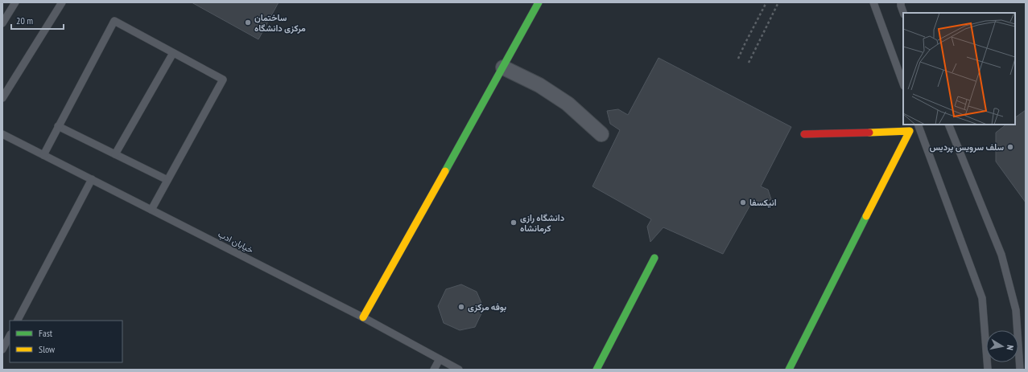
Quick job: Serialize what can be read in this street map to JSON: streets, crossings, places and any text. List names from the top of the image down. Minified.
{"streets":{"lane":["خیابان ادب"]},"places":["ساختمان مرکزی دانشگاه","سلف سرویس پردیس","انیکسفا","دانشگاه رازی کرمانشاه","بوفه مرکزی"],"legend":["Fast","Slow"],"scale_bar":"20 m","north":"right"}
